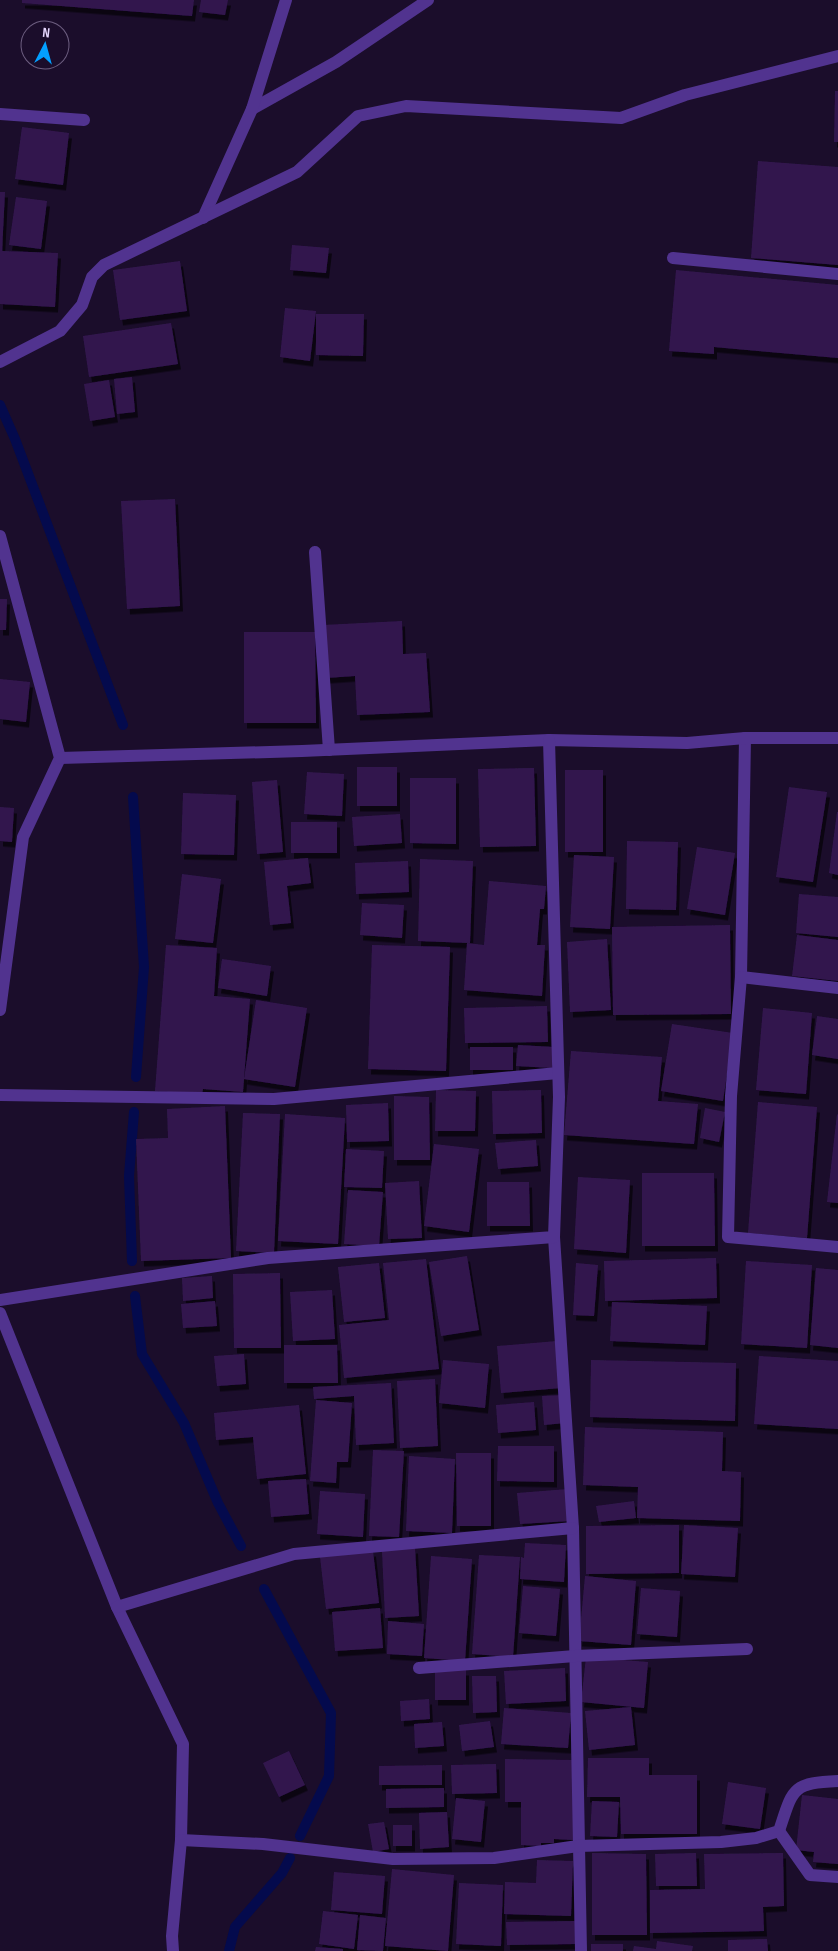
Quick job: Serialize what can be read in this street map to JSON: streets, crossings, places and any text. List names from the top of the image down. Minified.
{"north":"top"}
